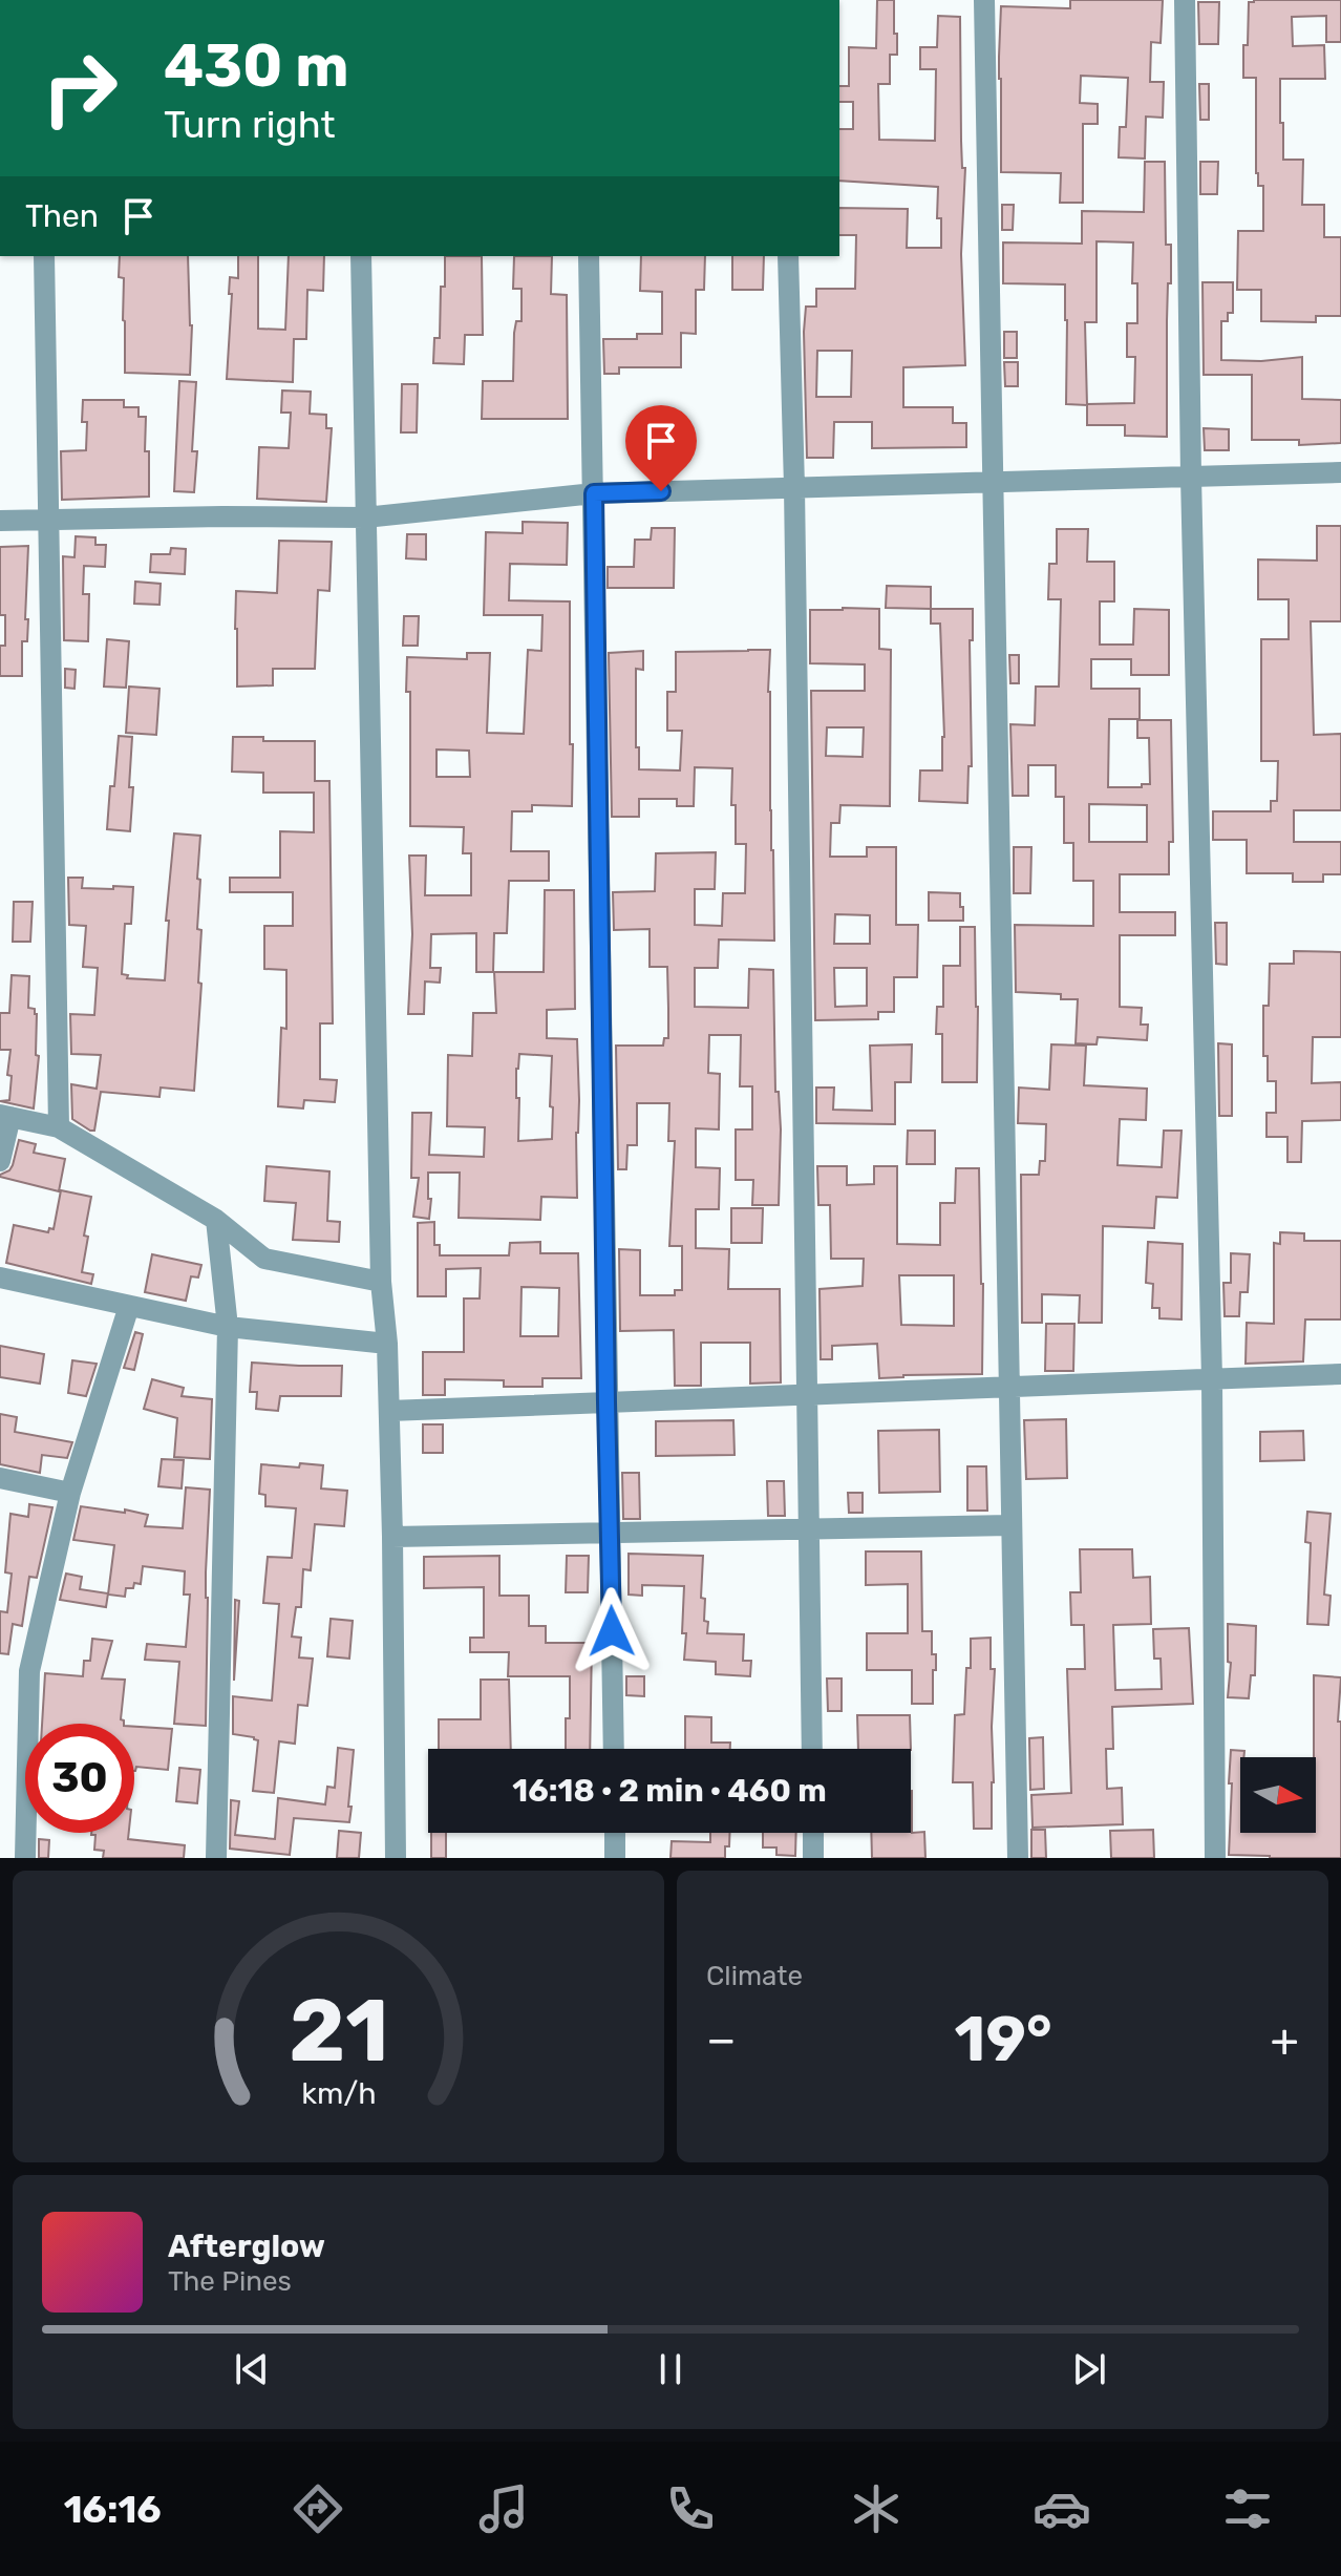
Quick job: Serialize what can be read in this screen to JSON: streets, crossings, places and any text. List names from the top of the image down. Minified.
{"north":"right","page":{"turn":["430 m","Turn right"],"then":"Then","limit":"30","trip":"16:18 · 2 min · 460 m","tile":"Climate","heat":["−","19°","+"],"song":["Afterglow","The Pines"],"tabs":"16:16","gauge":["21","km/h"]}}
